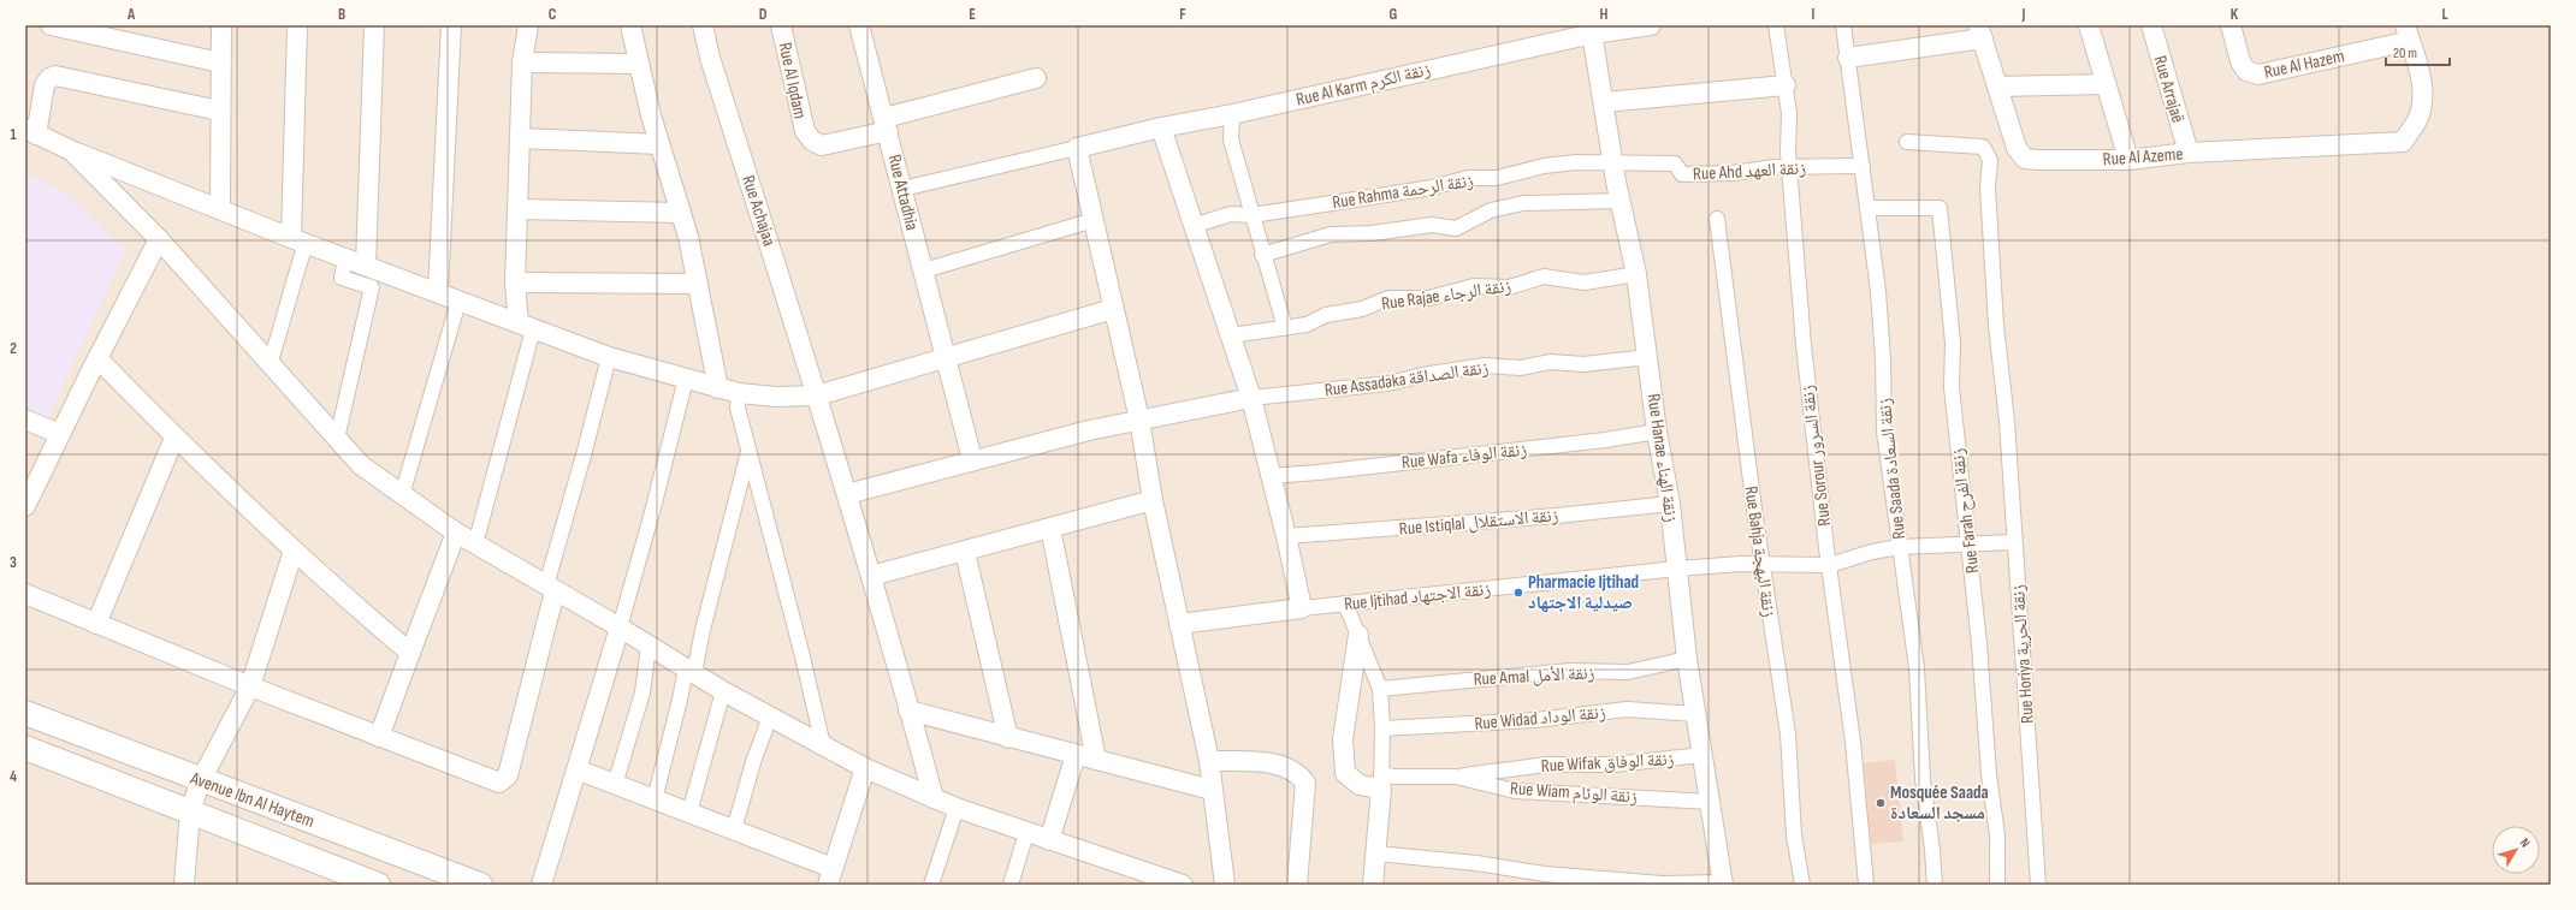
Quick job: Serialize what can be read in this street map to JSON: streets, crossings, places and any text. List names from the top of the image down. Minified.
{"streets":{"street":["Rue Al Hazem","Rue Al Iqdam","Rue Al Karm زنقة الكرم","Rue Arrajaë","Rue Al Azeme","Rue Ahd زنقة العهد","Rue Rahma زنقة الرحمة","Rue Attadhia","Rue Achajaa","Rue Rajae زنقة الرجاء","Rue Assadaka زنقة الصداقة","Rue Wafa زنقة الوفاء","Rue Sorour زنقة السرور","Rue Hanae زنقة الهناء","Rue Saada زنقة السعادة","Rue Farah زنقة الفرح","Rue Istiqlal زنقة الاستقلال","Rue Bahja زنقة البهجة","Rue Ijtihad زنقة الاجتهاد","Rue Horiya زنقة الحرية","Rue Amal زنقة الأمل","Rue Widad زنقة الوداد","Rue Wifak زنقة الوفاق","Rue Wiam زنقة الوئام","Avenue Ibn Al Haytem"]},"crossings":[["Rue Al Hazem","Rue Al Azeme"],["Rue Al Iqdam","Rue Attadhia"],["Rue Al Karm زنقة الكرم","Rue Hanae زنقة الهناء"],["Rue Arrajaë","Rue Al Azeme"],["Rue Ahd زنقة العهد","Rue Rahma زنقة الرحمة"],["Rue Ahd زنقة العهد","Rue Sorour زنقة السرور"],["Rue Ahd زنقة العهد","Rue Hanae زنقة الهناء"],["Rue Ahd زنقة العهد","Rue Saada زنقة السعادة"],["Rue Rahma زنقة الرحمة","Rue Hanae زنقة الهناء"],["Rue Rajae زنقة الرجاء","Rue Hanae زنقة الهناء"],["Rue Assadaka زنقة الصداقة","Rue Hanae زنقة الهناء"],["Rue Wafa زنقة الوفاء","Rue Hanae زنقة الهناء"],["Rue Sorour زنقة السرور","Rue Ijtihad زنقة الاجتهاد"],["Rue Hanae زنقة الهناء","Rue Istiqlal زنقة الاستقلال"],["Rue Hanae زنقة الهناء","Rue Ijtihad زنقة الاجتهاد"],["Rue Hanae زنقة الهناء","Rue Amal زنقة الأمل"],["Rue Hanae زنقة الهناء","Rue Widad زنقة الوداد"],["Rue Hanae زنقة الهناء","Rue Wifak زنقة الوفاق"],["Rue Hanae زنقة الهناء","Rue Wiam زنقة الوئام"],["Rue Saada زنقة السعادة","Rue Farah زنقة الفرح"],["Rue Saada زنقة السعادة","Rue Ijtihad زنقة الاجتهاد"],["Rue Farah زنقة الفرح","Rue Ijtihad زنقة الاجتهاد"],["Rue Bahja زنقة البهجة","Rue Ijtihad زنقة الاجتهاد"],["Rue Ijtihad زنقة الاجتهاد","Rue Horiya زنقة الحرية"],["Rue Wifak زنقة الوفاق","Rue Wiam زنقة الوئام"]],"places":["Pharmacie Ijtihad صيدلية الاجتهاد","Mosquée Saada مسجد السعادة"],"scale_bar":"20 m","north":"top right","grid":{"columns":["A","B","C","D","E","F","G","H","I","J","K","L"],"rows":["1","2","3","4"]}}
